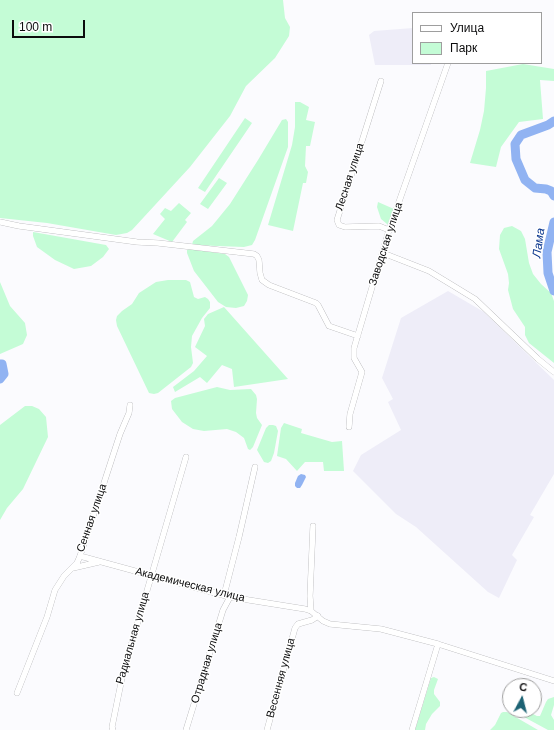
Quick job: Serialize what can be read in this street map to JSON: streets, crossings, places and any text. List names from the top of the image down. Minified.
{"streets":{"street":["Лесная улица","Заводская улица","Сенная улица","Академическая улица","Радиальная улица","Отрадная улица","Весенняя улица"]},"crossings":[["Лесная улица","Заводская улица"],["Сенная улица","Академическая улица"],["Академическая улица","Радиальная улица"],["Академическая улица","Отрадная улица"],["Академическая улица","Весенняя улица"]],"water":["Лама"],"legend":["Улица","Парк"],"scale_bar":"100 m","north":"top"}
